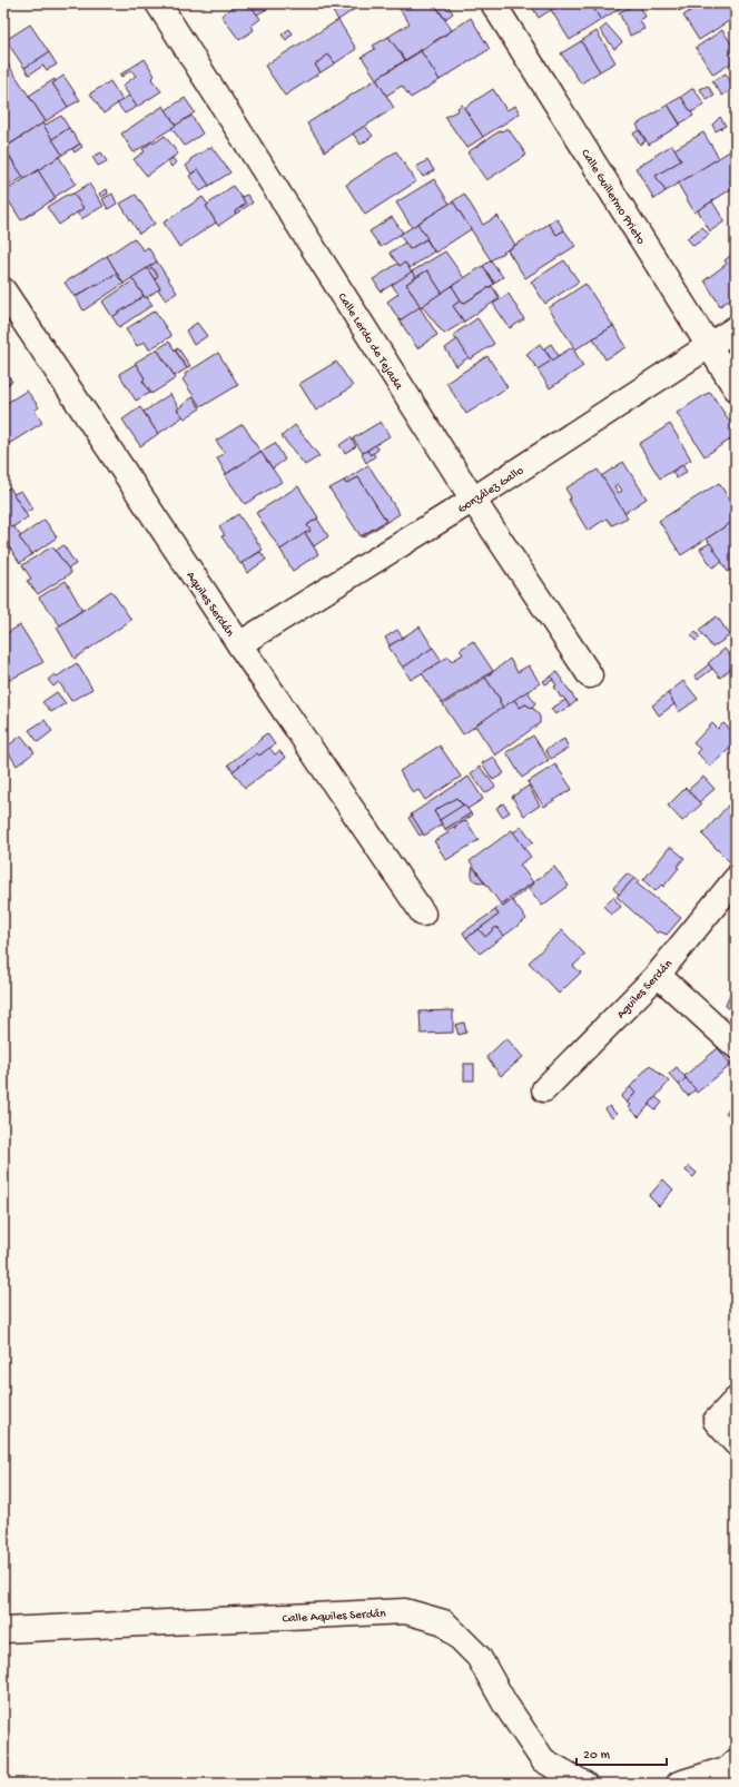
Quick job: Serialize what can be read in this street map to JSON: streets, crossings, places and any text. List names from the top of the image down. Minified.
{"streets":{"street":["Calle Guillermo Prieto","Calle Lerdo de Tejada","González Gallo","Aquiles Serdán","Aguiles Serdán","Calle Aquiles Serdán"]},"crossings":[["Calle Guillermo Prieto","González Gallo"],["Calle Lerdo de Tejada","González Gallo"],["González Gallo","Aquiles Serdán"]],"scale_bar":"20 m"}
